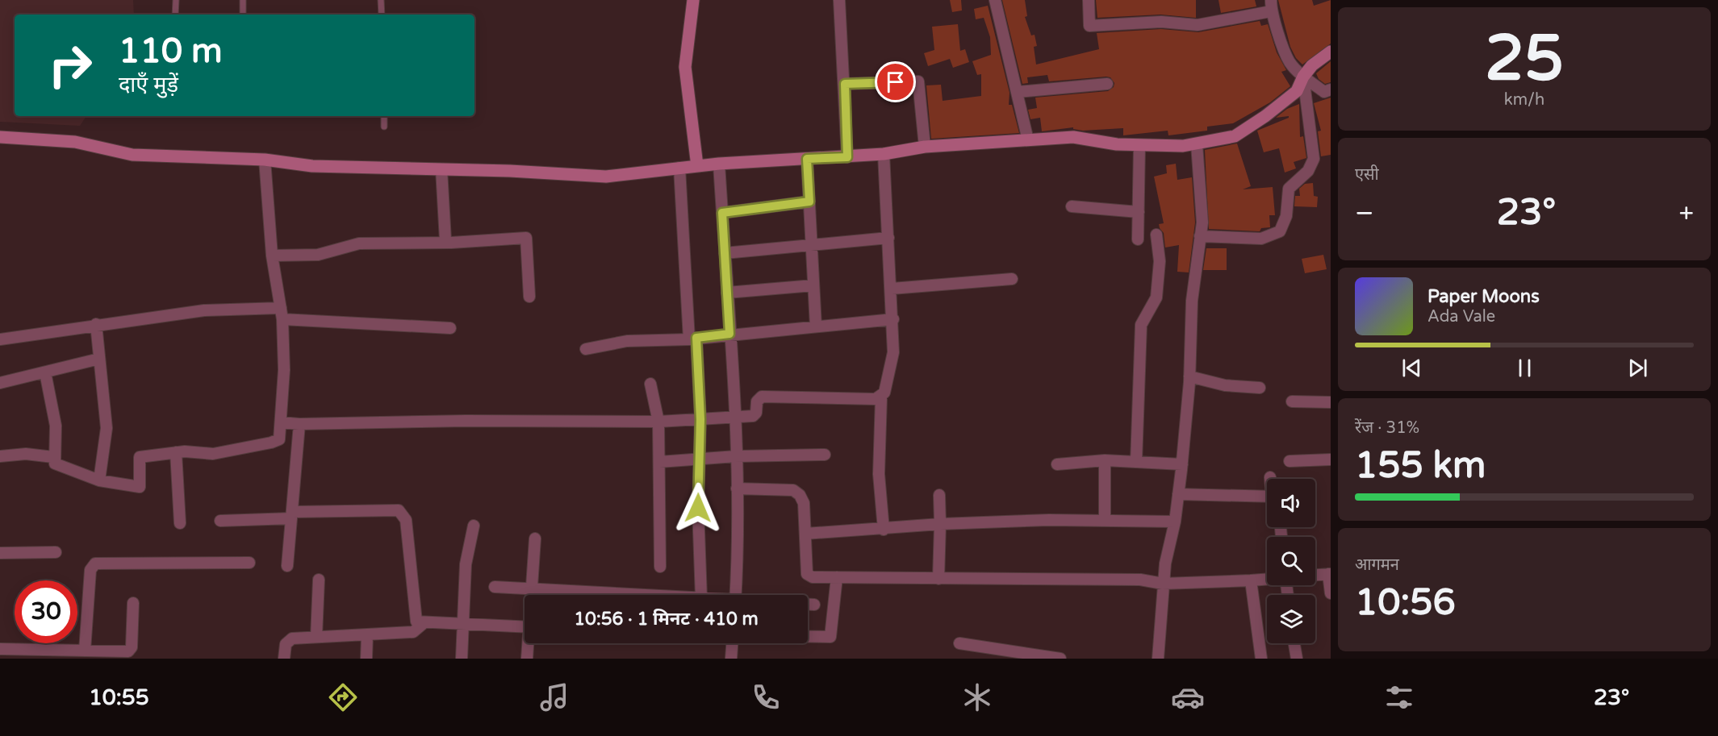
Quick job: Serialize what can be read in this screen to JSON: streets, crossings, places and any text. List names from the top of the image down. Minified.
{"page":{"tile":[["25","km/h"],"एसी",["रेंज · 31%","155 km"],["आगमन","10:56"]],"turn":["110 m","दाएँ मुड़ें"],"heat":["−","23°","+"],"song":["Paper Moons","Ada Vale"],"limit":"30","trip":"10:56 · 1 मिनट · 410 m","tabs":["10:55","23°"]}}
